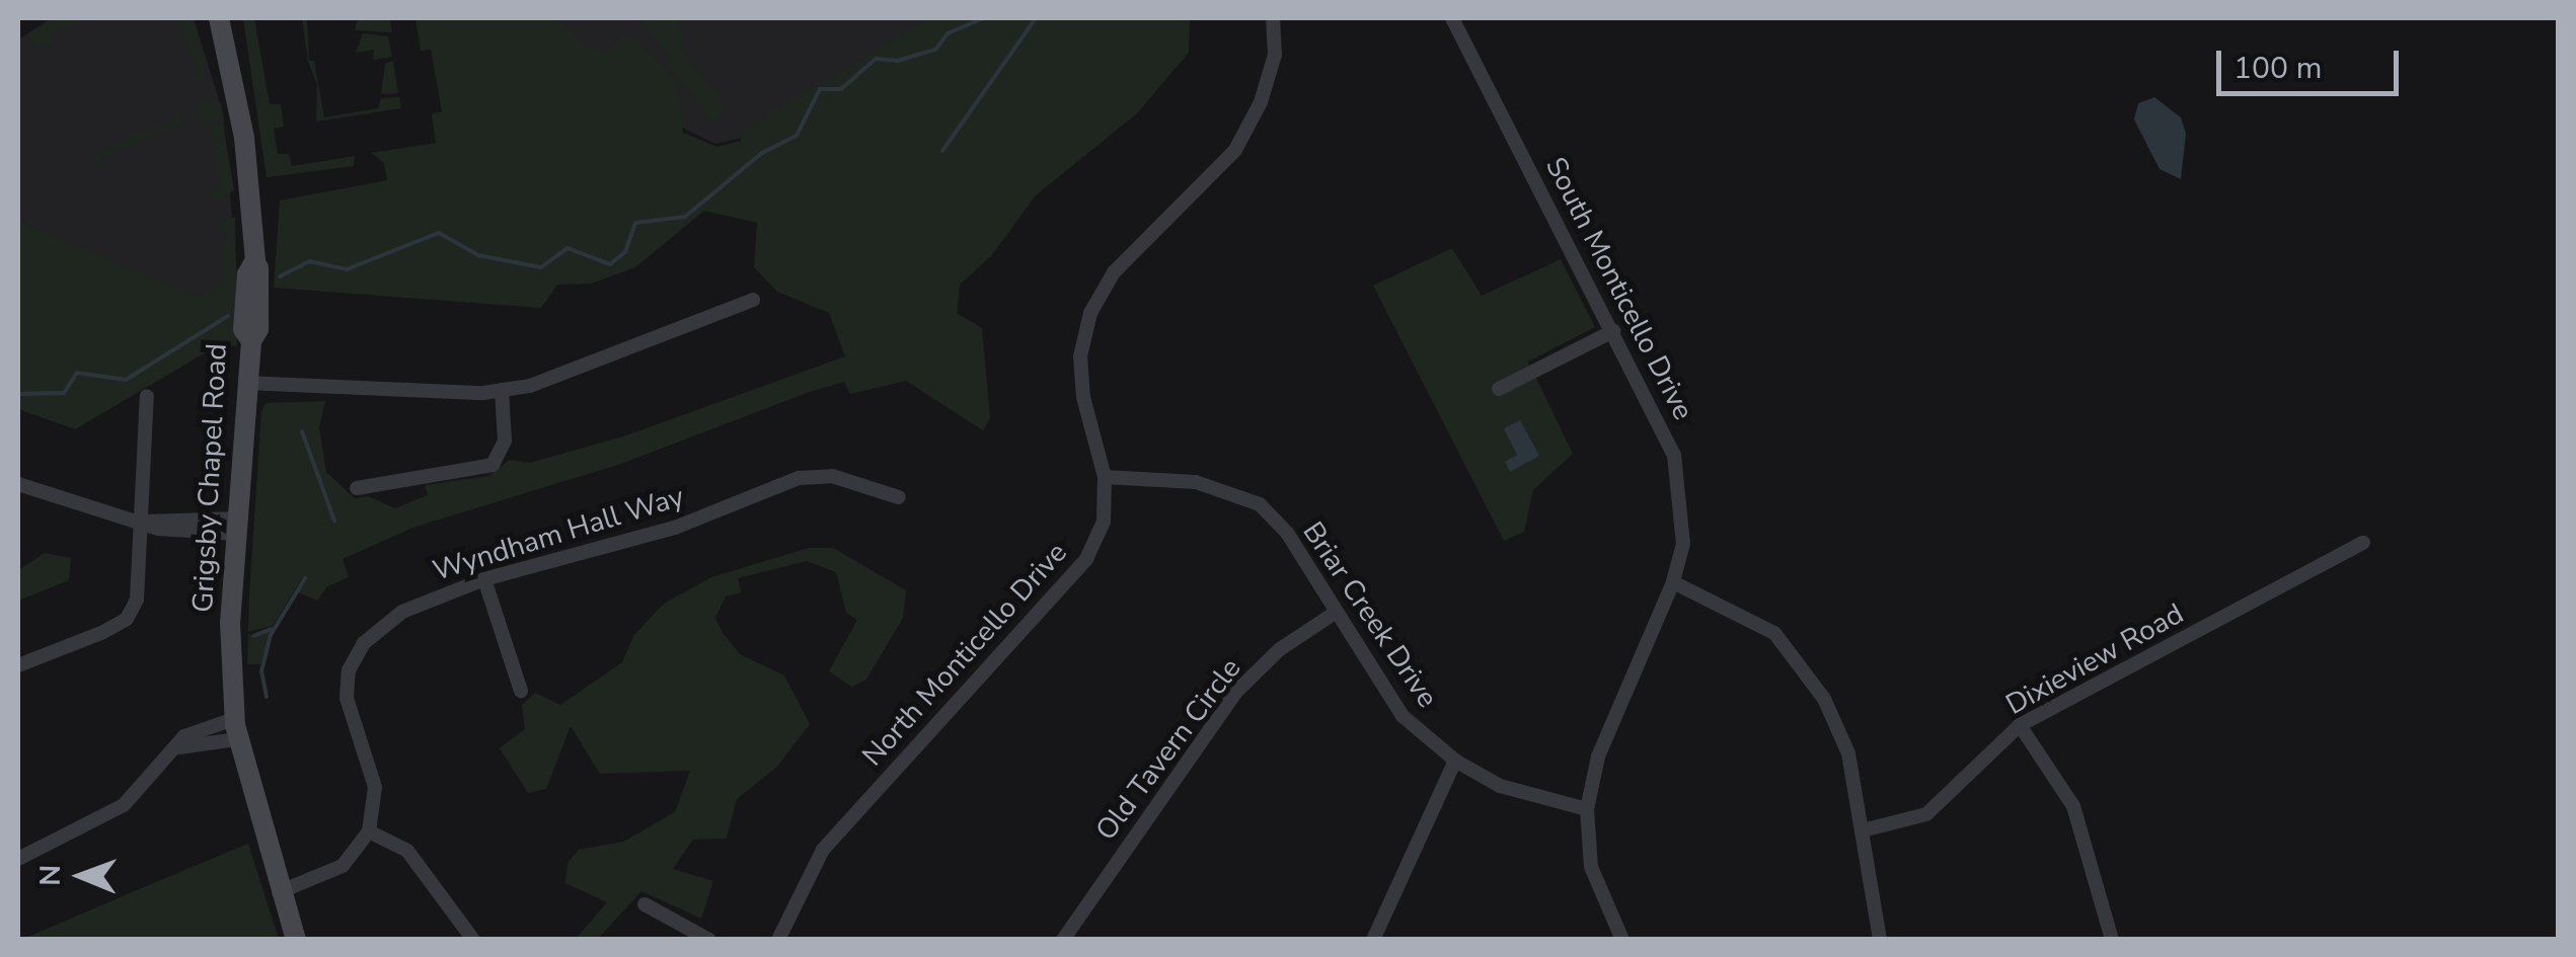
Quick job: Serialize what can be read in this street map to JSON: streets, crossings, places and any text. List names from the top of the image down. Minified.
{"streets":{"street":["South Monticello Drive","Grigsby Chapel Road","Wyndham Hall Way","Briar Creek Drive","North Monticello Drive","Dixieview Road","Old Tavern Circle"]},"crossings":[["South Monticello Drive","Briar Creek Drive"],["Briar Creek Drive","North Monticello Drive"],["Briar Creek Drive","Old Tavern Circle"]],"scale_bar":"100 m","north":"left"}
